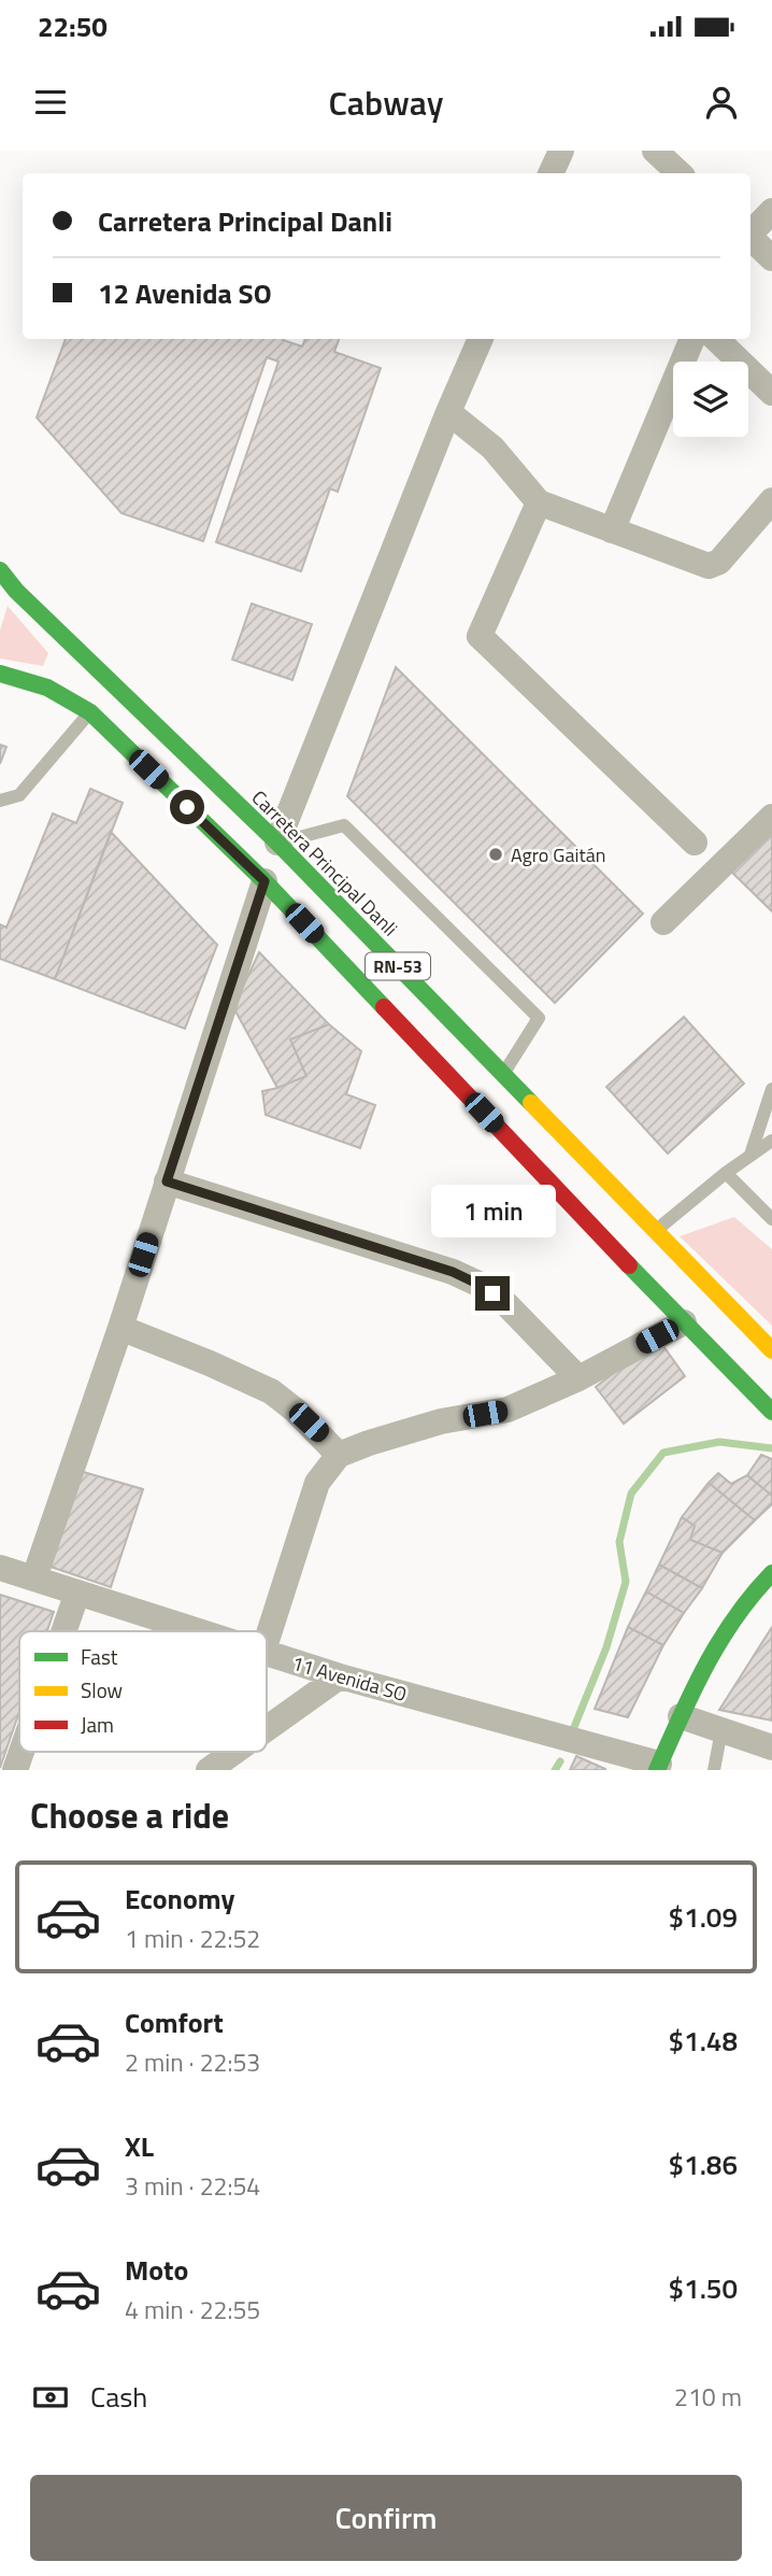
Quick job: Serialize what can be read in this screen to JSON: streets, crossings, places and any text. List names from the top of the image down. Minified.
{"streets":{"main road":["Carretera Principal Danli","RN-53"],"street":["11 Avenida SO"]},"places":["Agro Gaitán"],"legend":["Fast","Slow","Jam"],"page":{"status":"22:50","header":"Cabway","banner":["Carretera Principal Danli","12 Avenida SO"],"bubble":"1 min","heading":"Choose a ride","list":[{"name":"Economy","note":"1 min · 22:52","value":"$1.09"},{"name":"Comfort","note":"2 min · 22:53","value":"$1.48"},{"name":"XL","note":"3 min · 22:54","value":"$1.86"},{"name":"Moto","note":"4 min · 22:55","value":"$1.50"}],"pay":["Cash","210 m"],"buttons":"Confirm"}}
